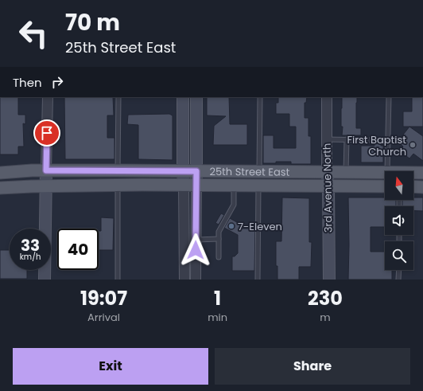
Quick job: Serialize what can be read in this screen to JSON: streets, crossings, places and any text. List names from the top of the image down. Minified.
{"streets":{"main road":["25th Street East","3rd Avenue North"]},"crossings":[["25th Street East","3rd Avenue North"]],"places":["First Baptist Church","7-Eleven"],"north":"top","page":{"turn":["70 m","25th Street East"],"then":"Then","speed":"33 km/h","limit":"40","eta":["19:07","Arrival","1","min","230","m"],"buttons":["Exit","Share"]}}
